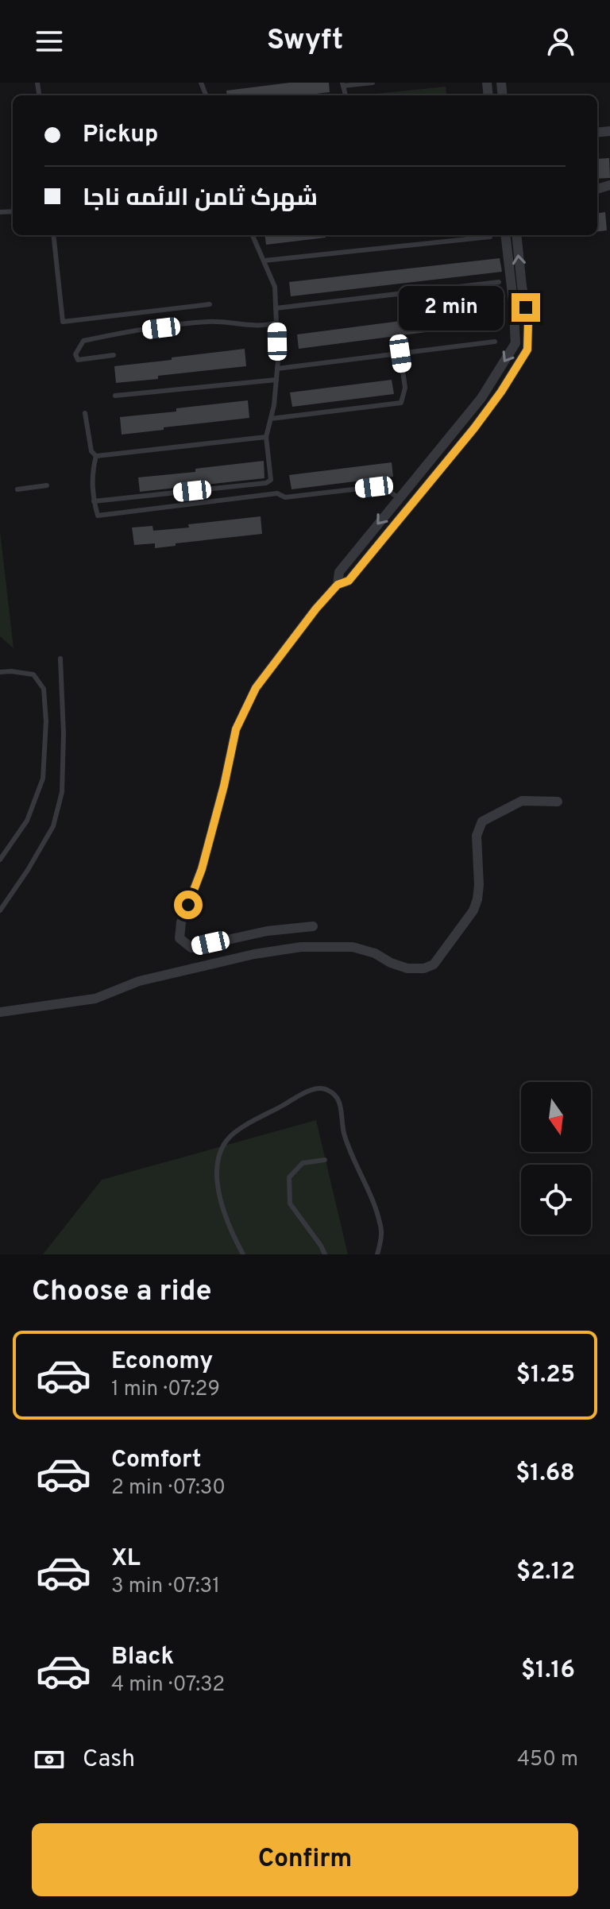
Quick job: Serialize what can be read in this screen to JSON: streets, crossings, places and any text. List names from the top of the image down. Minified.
{"north":"bottom","page":{"header":"Swyft","banner":["Pickup","شهرک ثامن الائمه ناجا"],"bubble":"2 min","heading":"Choose a ride","list":[{"name":"Economy","note":"1 min · 07:29","value":"$1.25"},{"name":"Comfort","note":"2 min · 07:30","value":"$1.68"},{"name":"XL","note":"3 min · 07:31","value":"$2.12"},{"name":"Black","note":"4 min · 07:32","value":"$1.16"}],"pay":["Cash","450 m"],"buttons":"Confirm"}}
